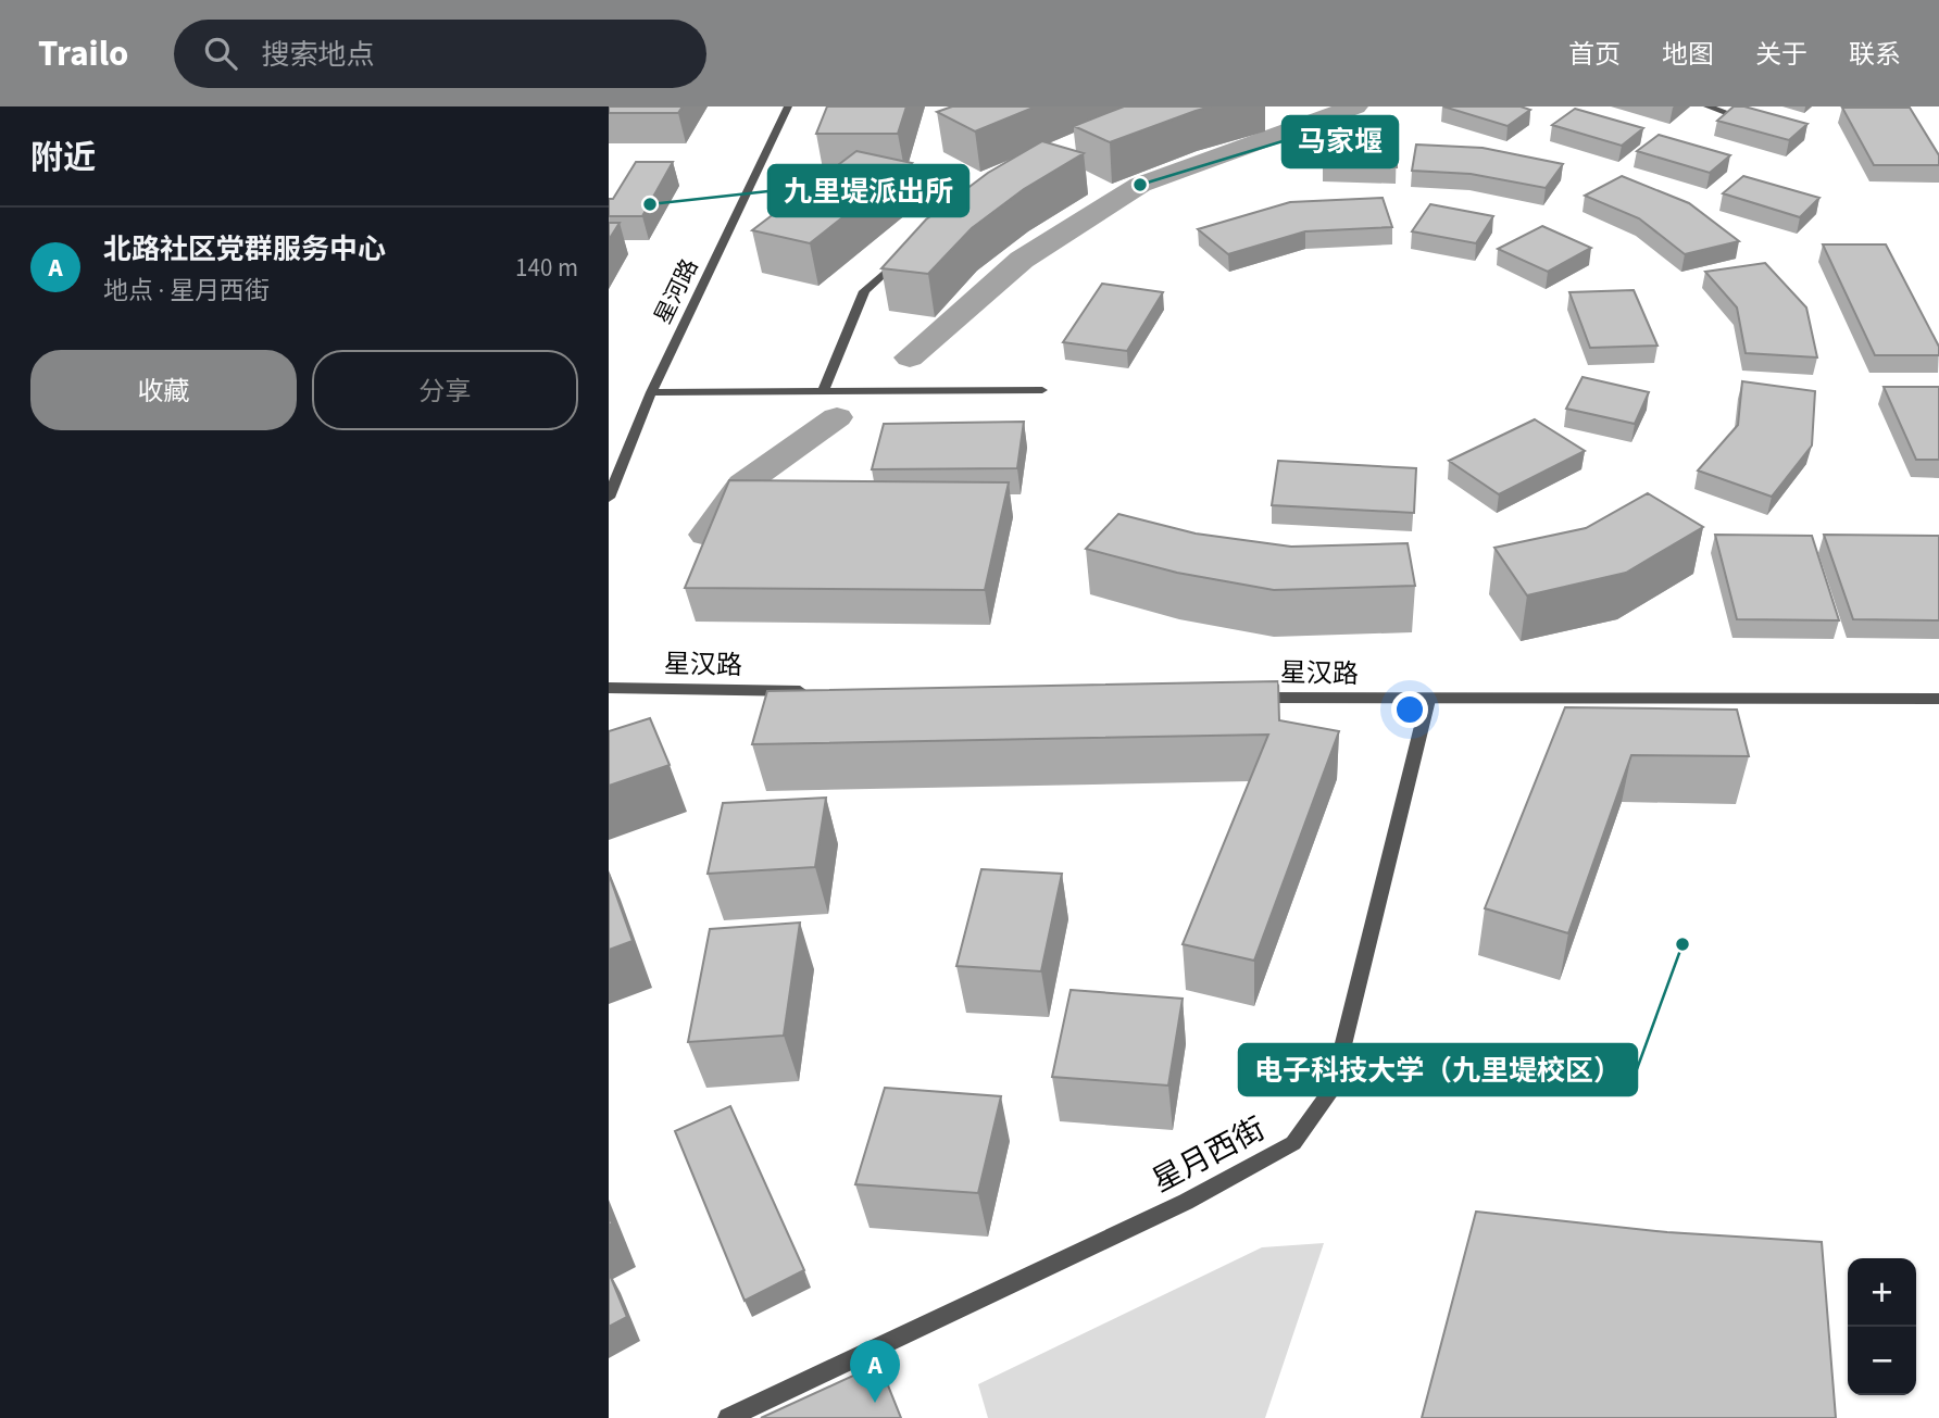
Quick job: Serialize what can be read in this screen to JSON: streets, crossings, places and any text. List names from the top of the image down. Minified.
{"streets":{"street":["星河路","星汉路","星月西街"]},"crossings":[["星汉路","星月西街"]],"places":["马家堰","九里堤派出所","电子科技大学（九里堤校区）"],"page":{"header":"Trailo","search":"搜索地点","nav":["首页","地图","关于","联系"],"heading":"附近","list":[{"mark":"A","name":"北路社区党群服务中心","note":"地点 · 星月西街","value":"140 m"}],"buttons":["收藏","分享"],"map_buttons":["+","−"],"pins":"A"}}
